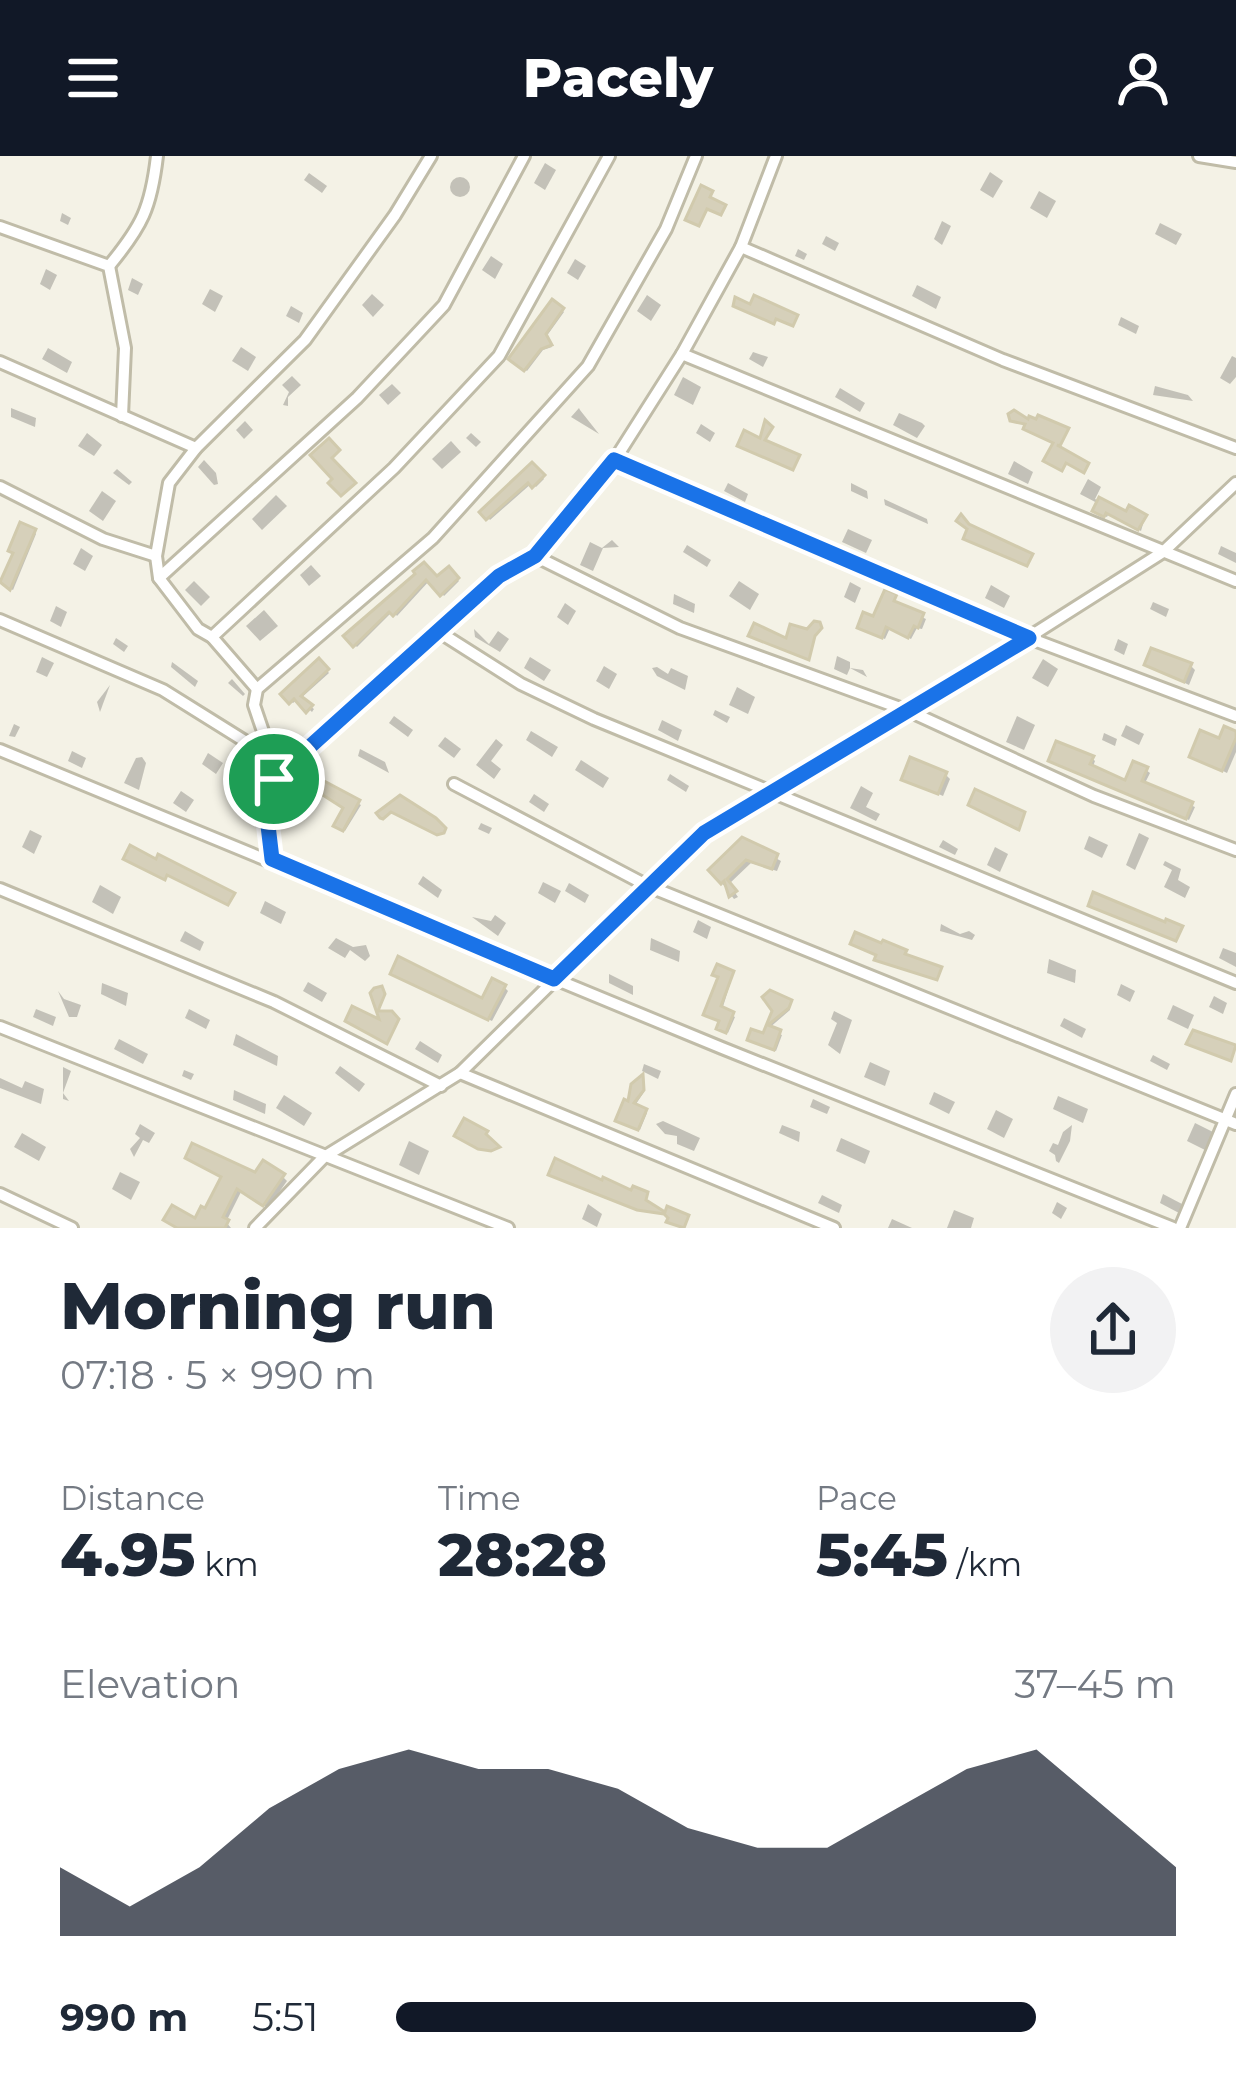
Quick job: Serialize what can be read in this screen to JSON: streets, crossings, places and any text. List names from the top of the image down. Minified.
{"page":{"header":"Pacely","heading":["Morning run","07:18 · 5 × 990 m"],"stats":[["Distance","4.95 km"],["Time","28:28"],["Pace","5:45 /km"]],"chart":["Elevation","37–45 m"],"list":[{"name":"990 m","note":"5:51"}]}}
